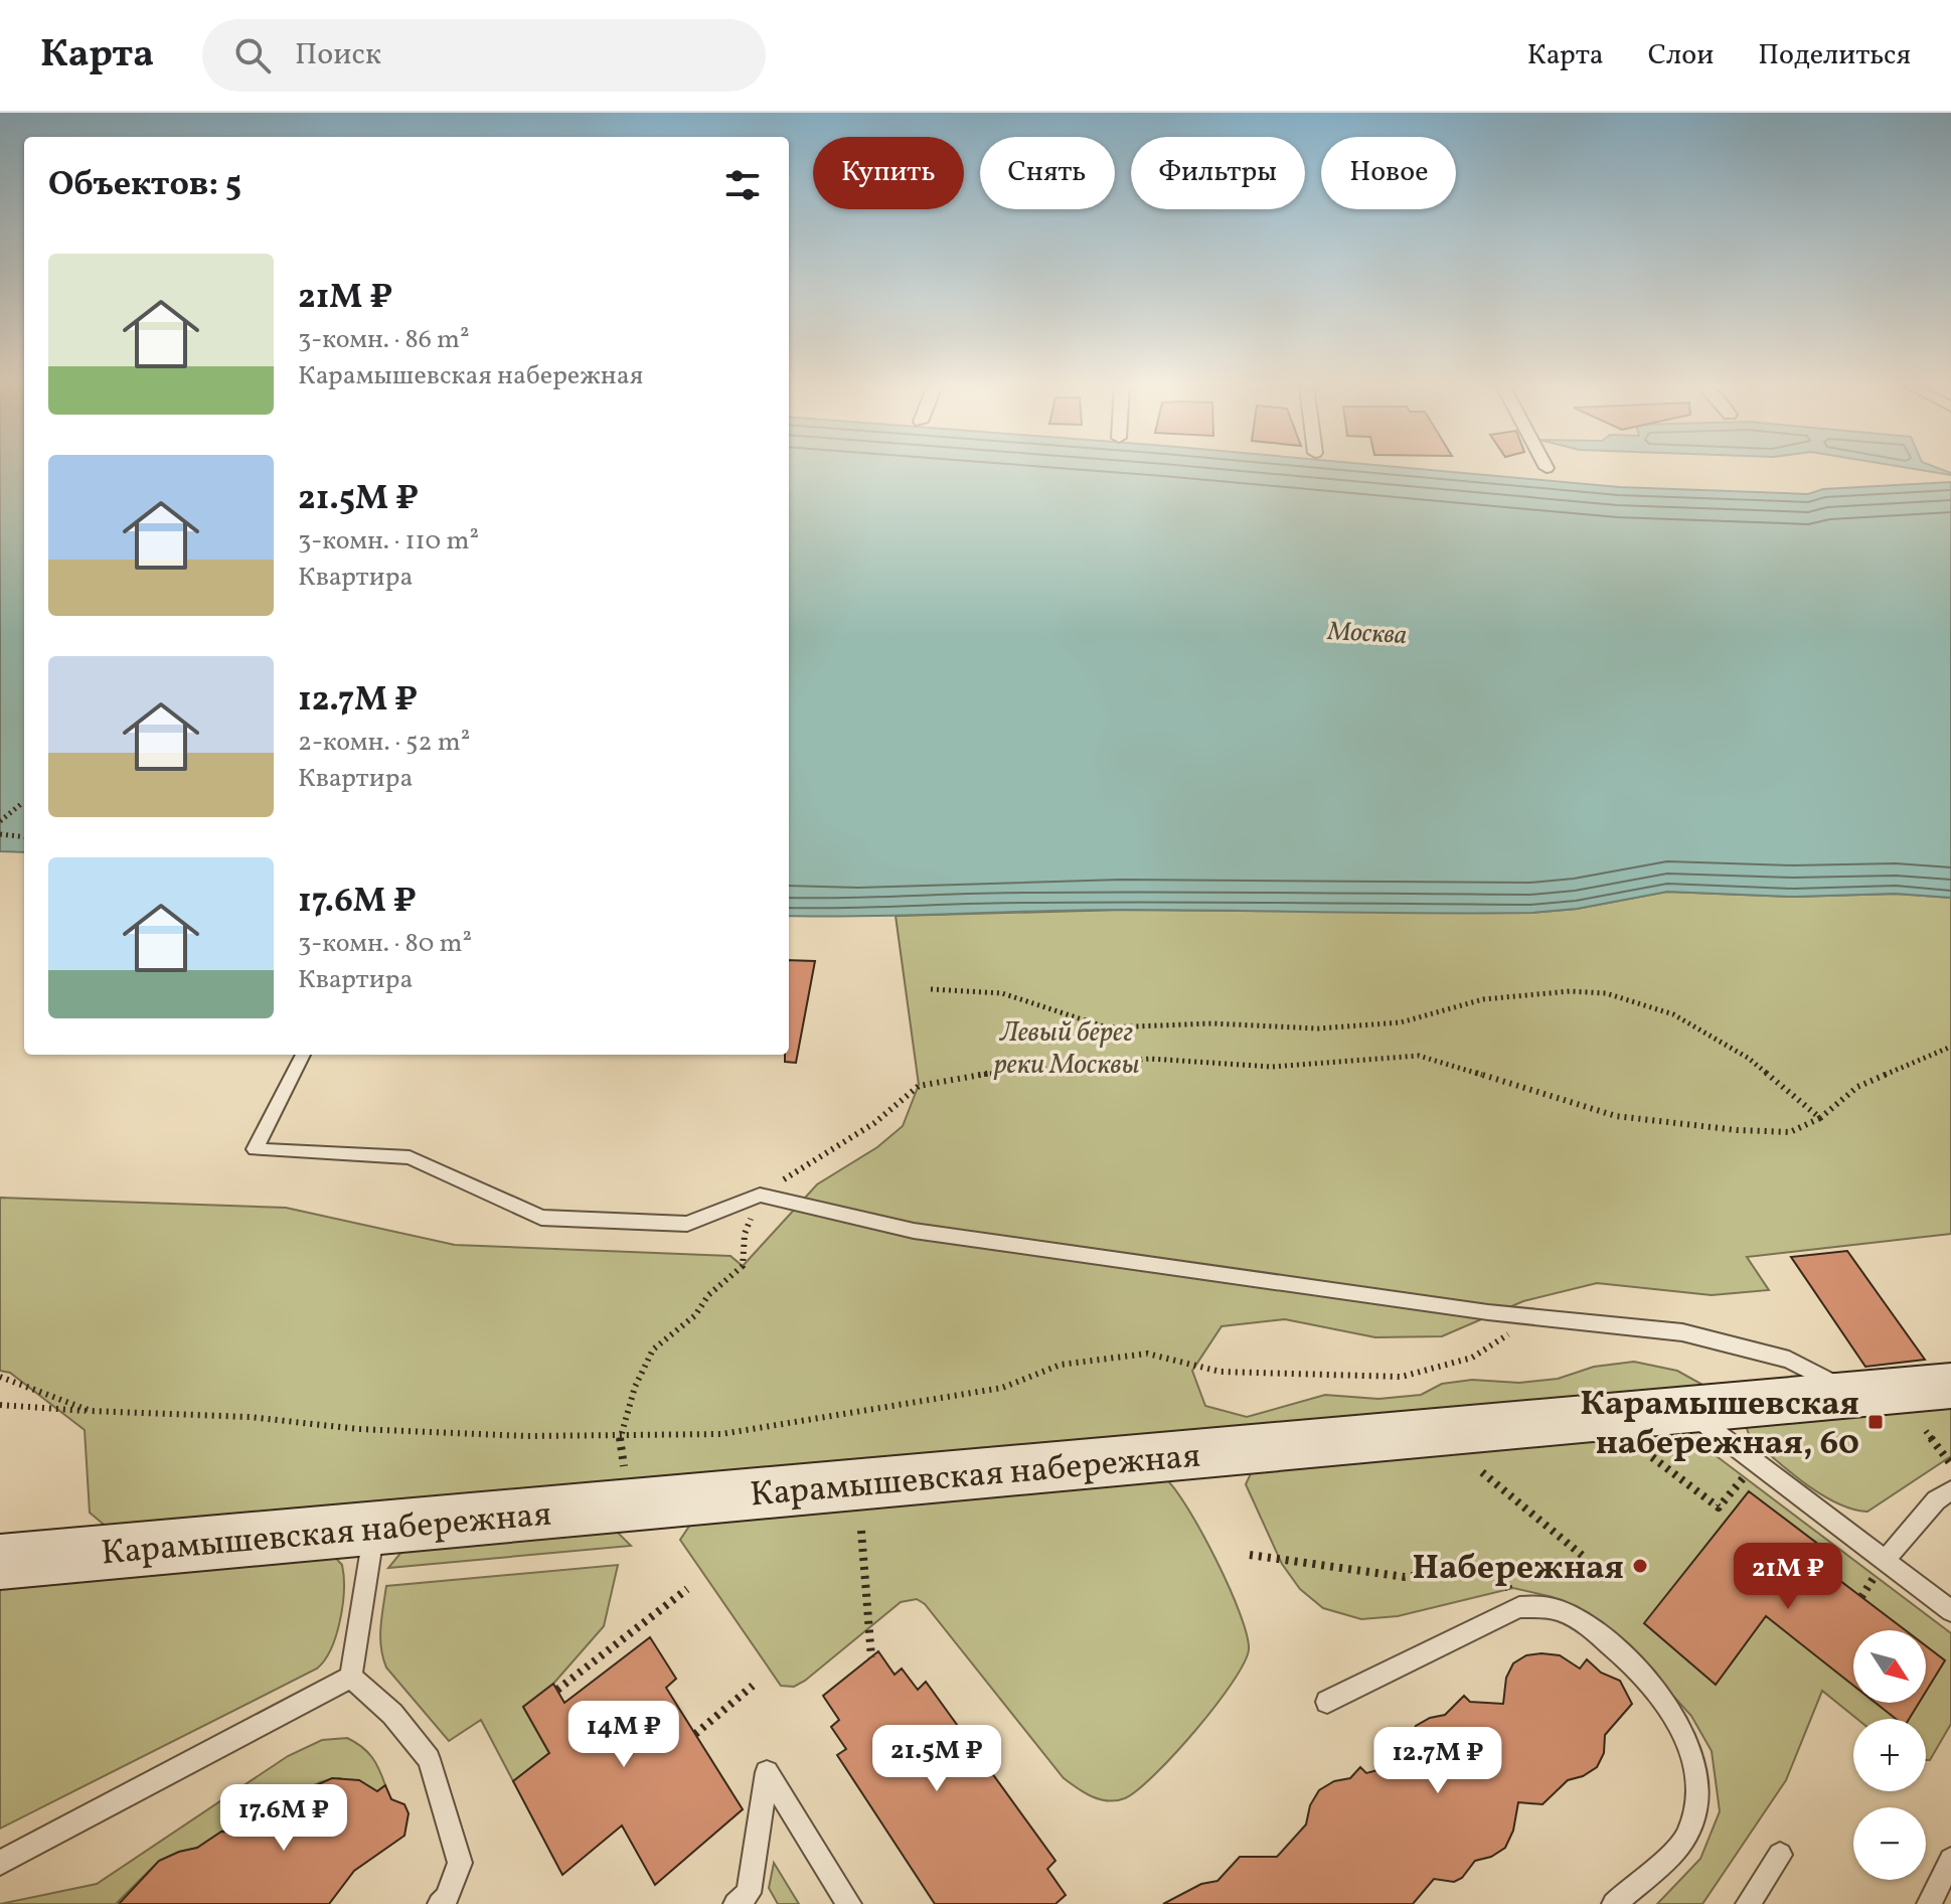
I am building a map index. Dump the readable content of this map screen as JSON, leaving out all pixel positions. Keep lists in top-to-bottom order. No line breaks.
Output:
{"streets":{"street":["Карамышевская набережная"]},"water":["Москва"],"parks":["Левый берег реки Москвы"],"places":{"transit":["Карамышевская набережная, 60"],"other":["Набережная"]},"north":"bottom right","page":{"header":"Карта","search":"Поиск","nav":["Карта","Слои","Поделиться"],"chip":["Купить","Снять","Фильтры","Новое"],"heading":"Объектов: 5","list":[{"name":"21M ₽","note":"3-комн. · 86 m² · Карамышевская набережная"},{"name":"21.5M ₽","note":"3-комн. · 110 m² · Квартира"},{"name":"12.7M ₽","note":"2-комн. · 52 m² · Квартира"},{"name":"17.6M ₽","note":"3-комн. · 80 m² · Квартира"}],"price":["21M ₽","14M ₽","21.5M ₽","12.7M ₽","17.6M ₽"],"map_buttons":["+","−"]}}
